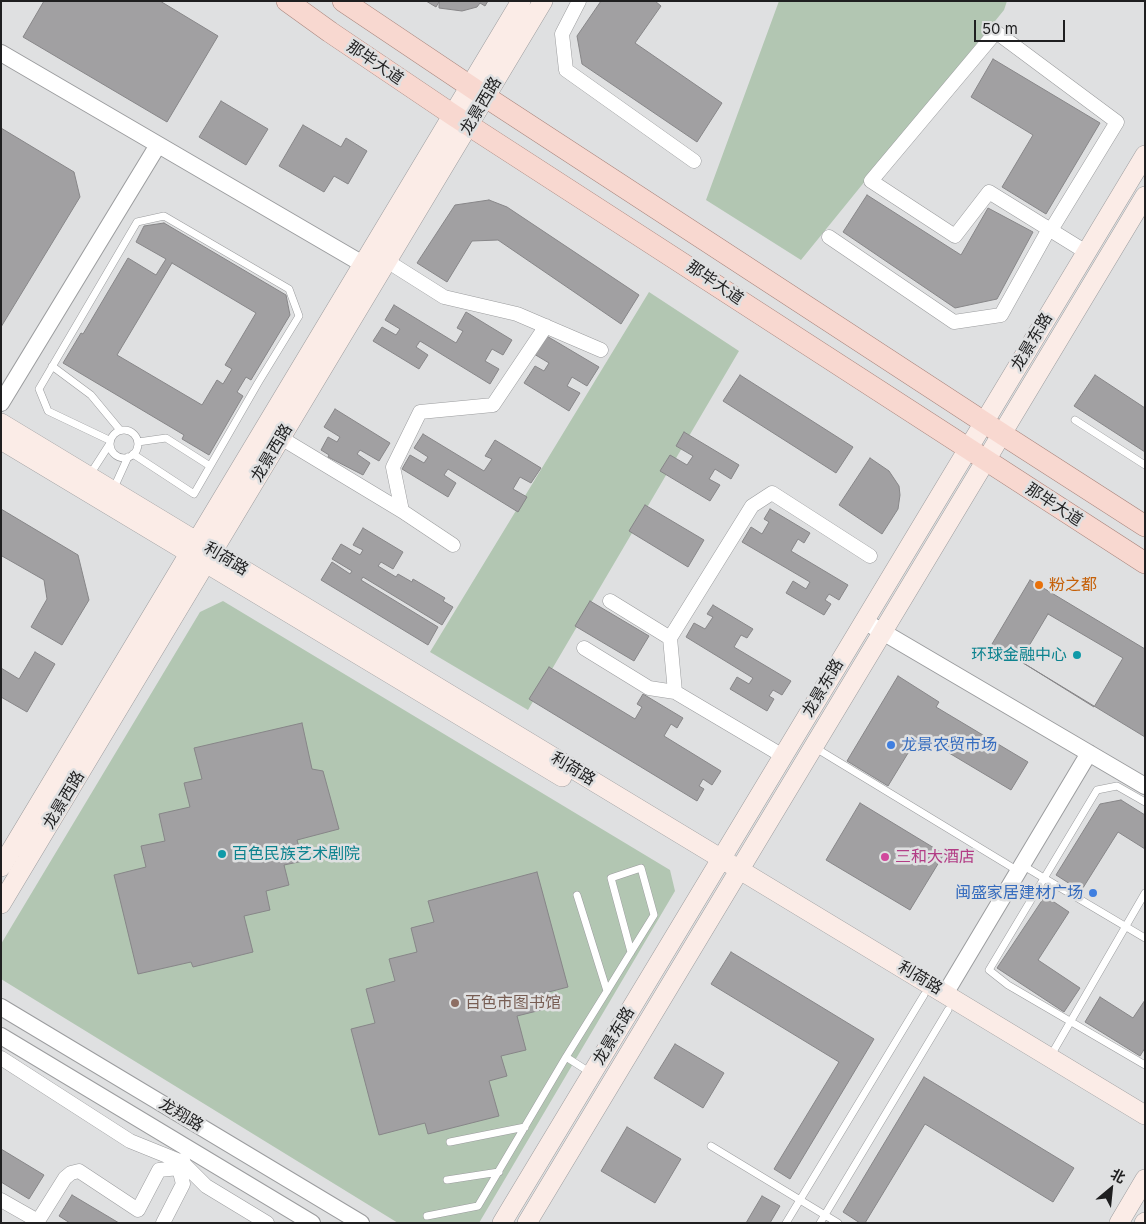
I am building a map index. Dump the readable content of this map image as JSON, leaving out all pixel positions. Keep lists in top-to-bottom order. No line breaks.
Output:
{"streets":{"main road":["那毕大道","龙景西路","龙景东路","利荷路"],"street":["龙翔路"]},"crossings":[["那毕大道","龙景西路"],["那毕大道","龙景东路"],["龙景西路","利荷路"],["龙景东路","利荷路"]],"places":["粉之都","环球金融中心","龙景农贸市场","百色民族艺术剧院","三和大酒店","闽盛家居建材广场","百色市图书馆"],"scale_bar":"50 m","north":"top right"}
